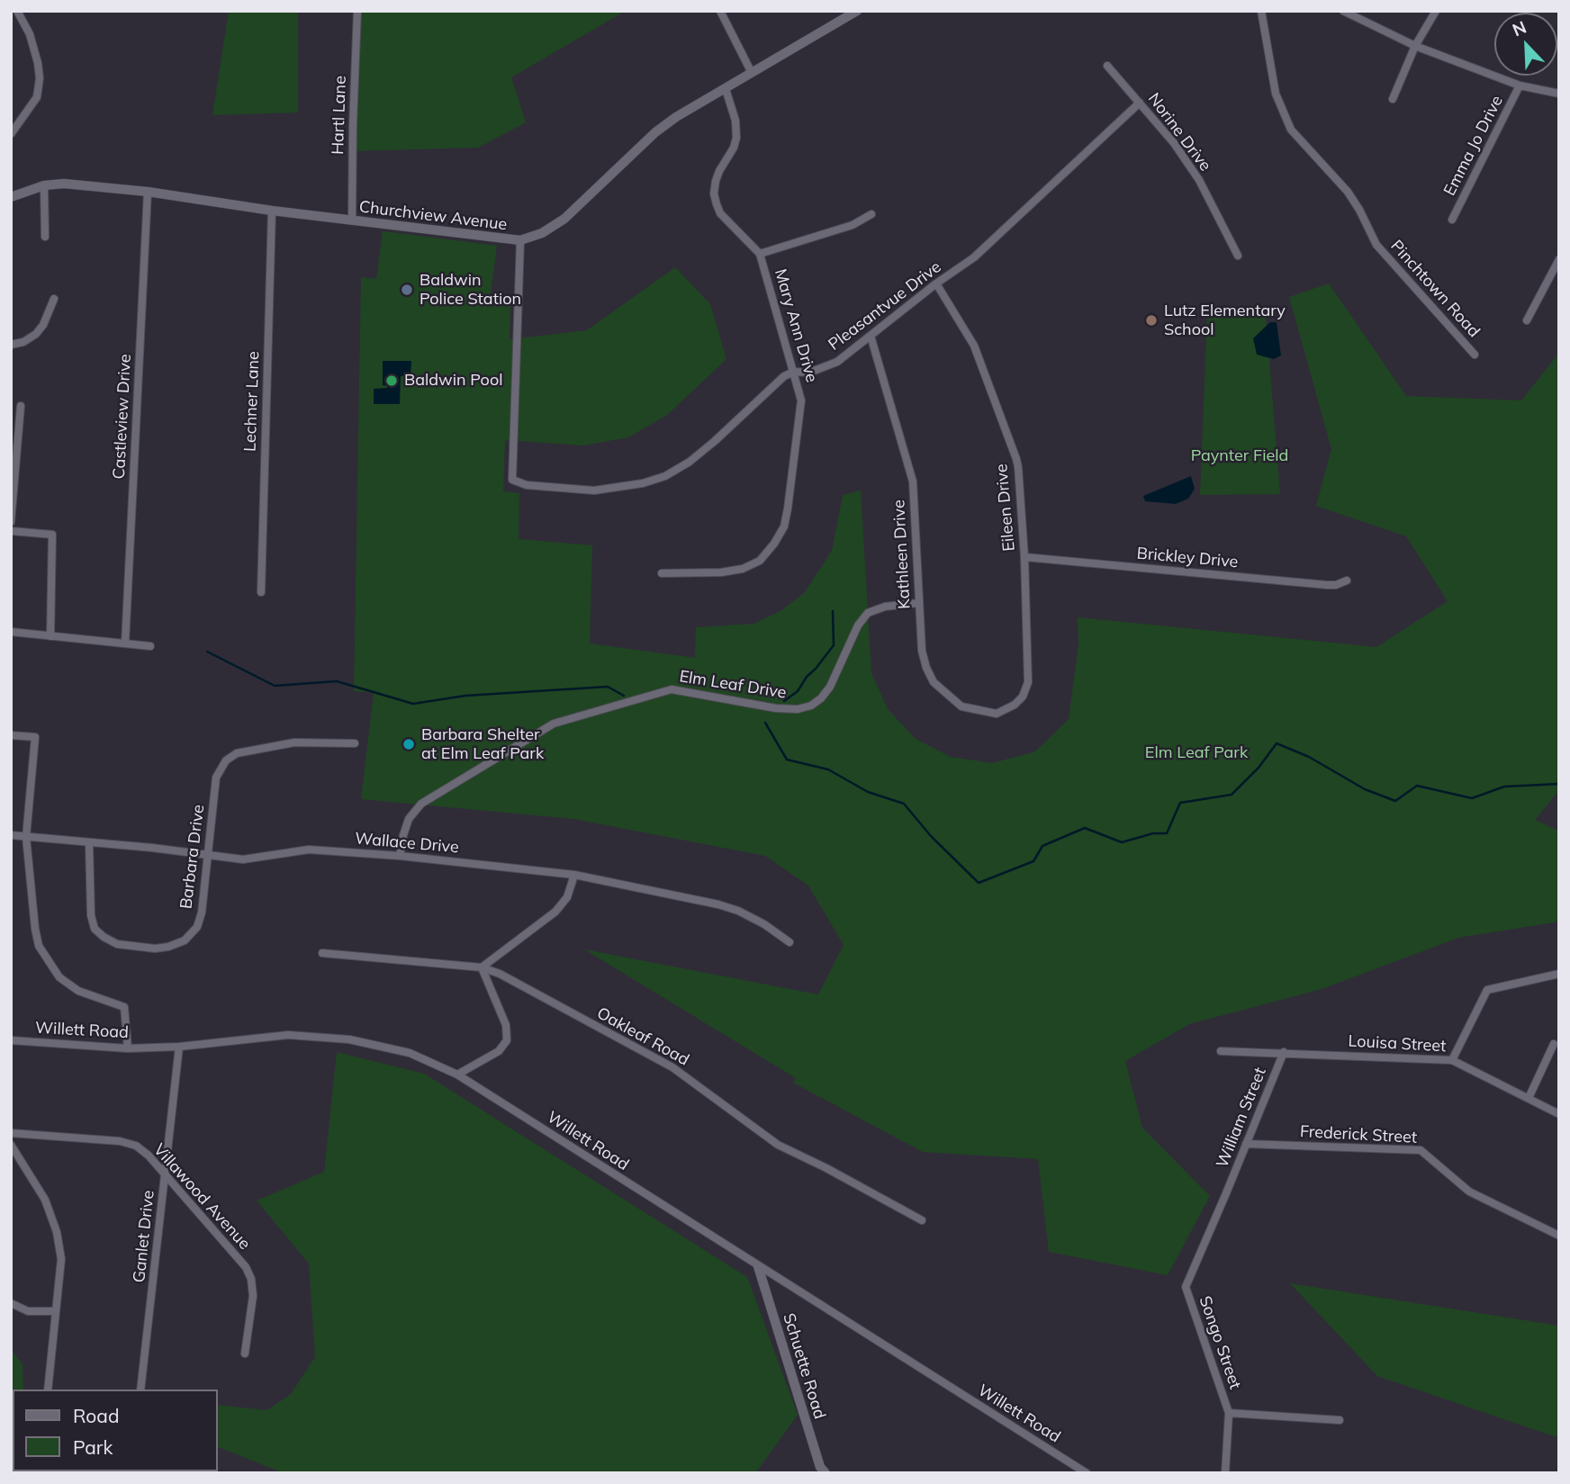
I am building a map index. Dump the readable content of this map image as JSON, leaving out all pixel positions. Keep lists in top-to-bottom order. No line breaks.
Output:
{"streets":{"street":["Hartl Lane","Norine Drive","Emma Jo Drive","Churchview Avenue","Pinchtown Road","Pleasantvue Drive","Mary Ann Drive","Lechner Lane","Castleview Drive","Eileen Drive","Kathleen Drive","Brickley Drive","Elm Leaf Drive","Wallace Drive","Barbara Drive","Willett Road","Oakleaf Road","Louisa Street","William Street","Frederick Street","Villawood Avenue","Ganlet Drive","Songo Street","Schuette Road"]},"crossings":[["Hartl Lane","Churchview Avenue"],["Norine Drive","Pleasantvue Drive"],["Churchview Avenue","Pleasantvue Drive"],["Churchview Avenue","Mary Ann Drive"],["Churchview Avenue","Lechner Lane"],["Churchview Avenue","Castleview Drive"],["Pleasantvue Drive","Mary Ann Drive"],["Pleasantvue Drive","Eileen Drive"],["Pleasantvue Drive","Kathleen Drive"],["Eileen Drive","Kathleen Drive"],["Eileen Drive","Brickley Drive"],["Kathleen Drive","Elm Leaf Drive"],["Elm Leaf Drive","Wallace Drive"],["Wallace Drive","Barbara Drive"],["Willett Road","Ganlet Drive"],["Willett Road","Schuette Road"],["Louisa Street","William Street"],["William Street","Frederick Street"],["William Street","Songo Street"],["Villawood Avenue","Ganlet Drive"]],"parks":["Paynter Field","Elm Leaf Park"],"places":["Baldwin Police Station","Lutz Elementary School","Baldwin Pool","Barbara Shelter at Elm Leaf Park"],"legend":["Road","Park"],"north":"top left"}
